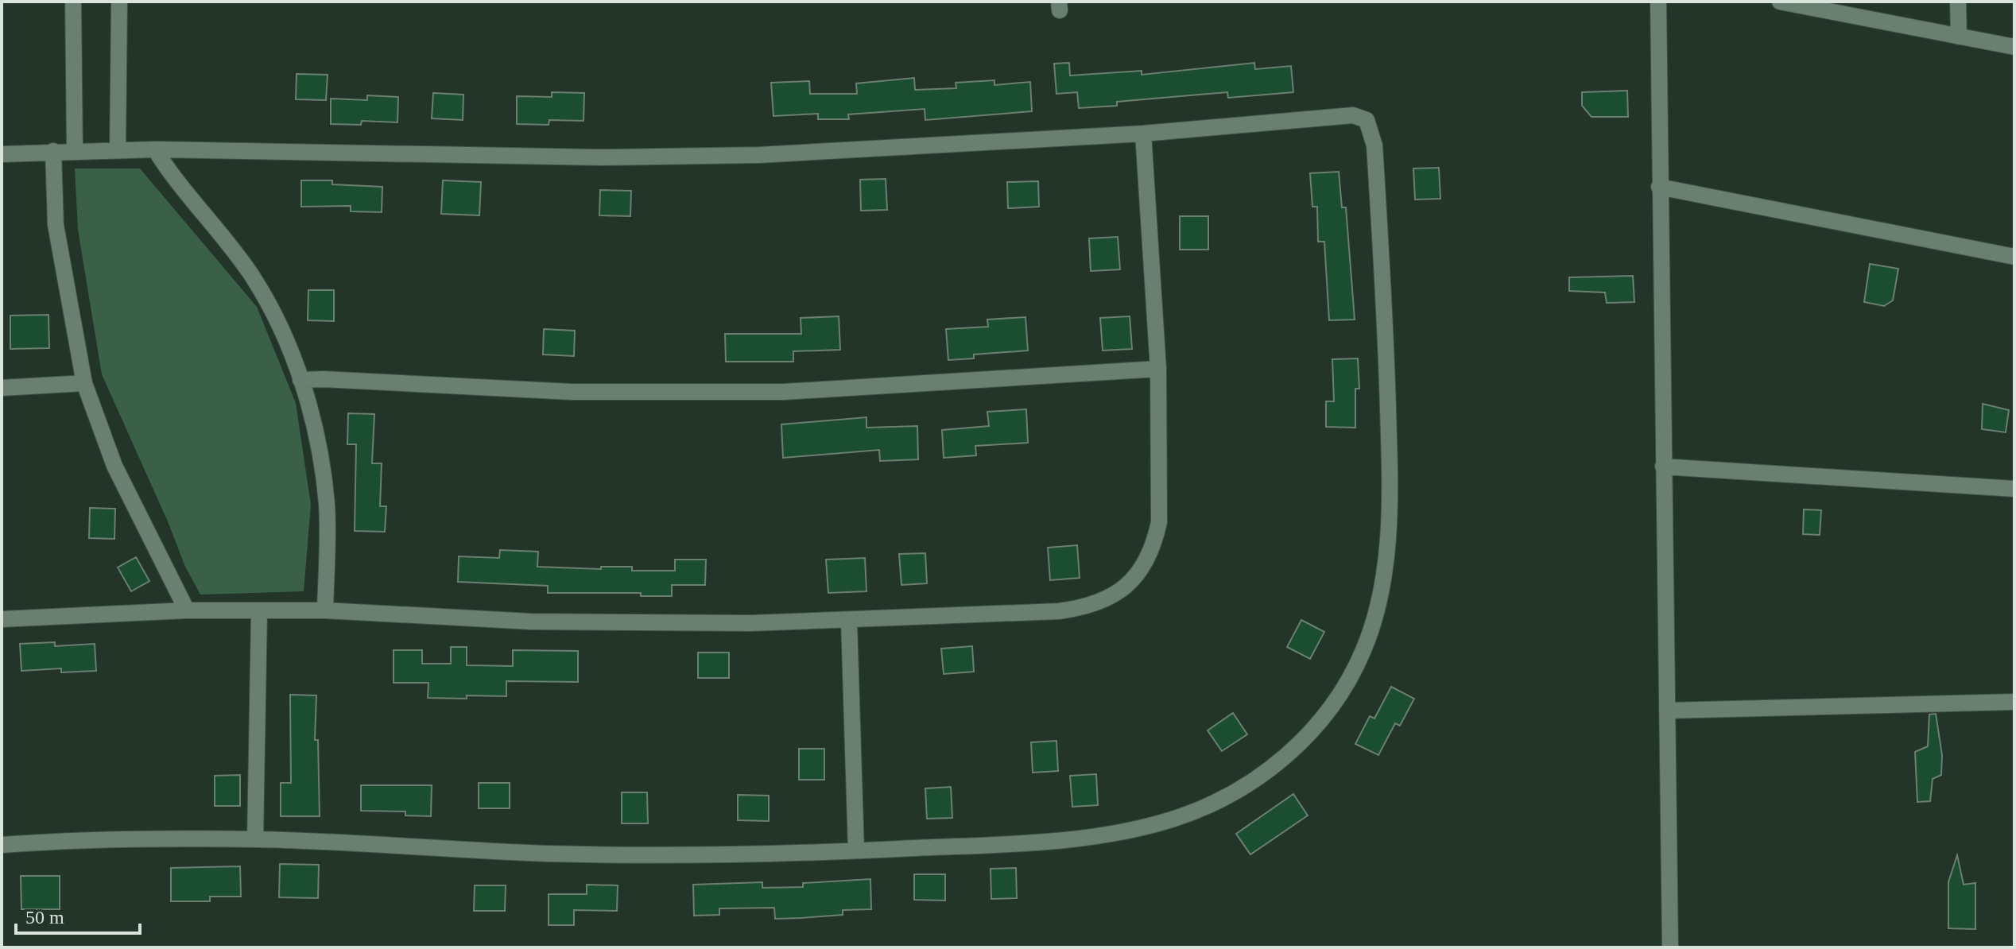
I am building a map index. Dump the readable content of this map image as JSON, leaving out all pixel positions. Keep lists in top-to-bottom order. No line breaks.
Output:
{"scale_bar":"50 m"}
